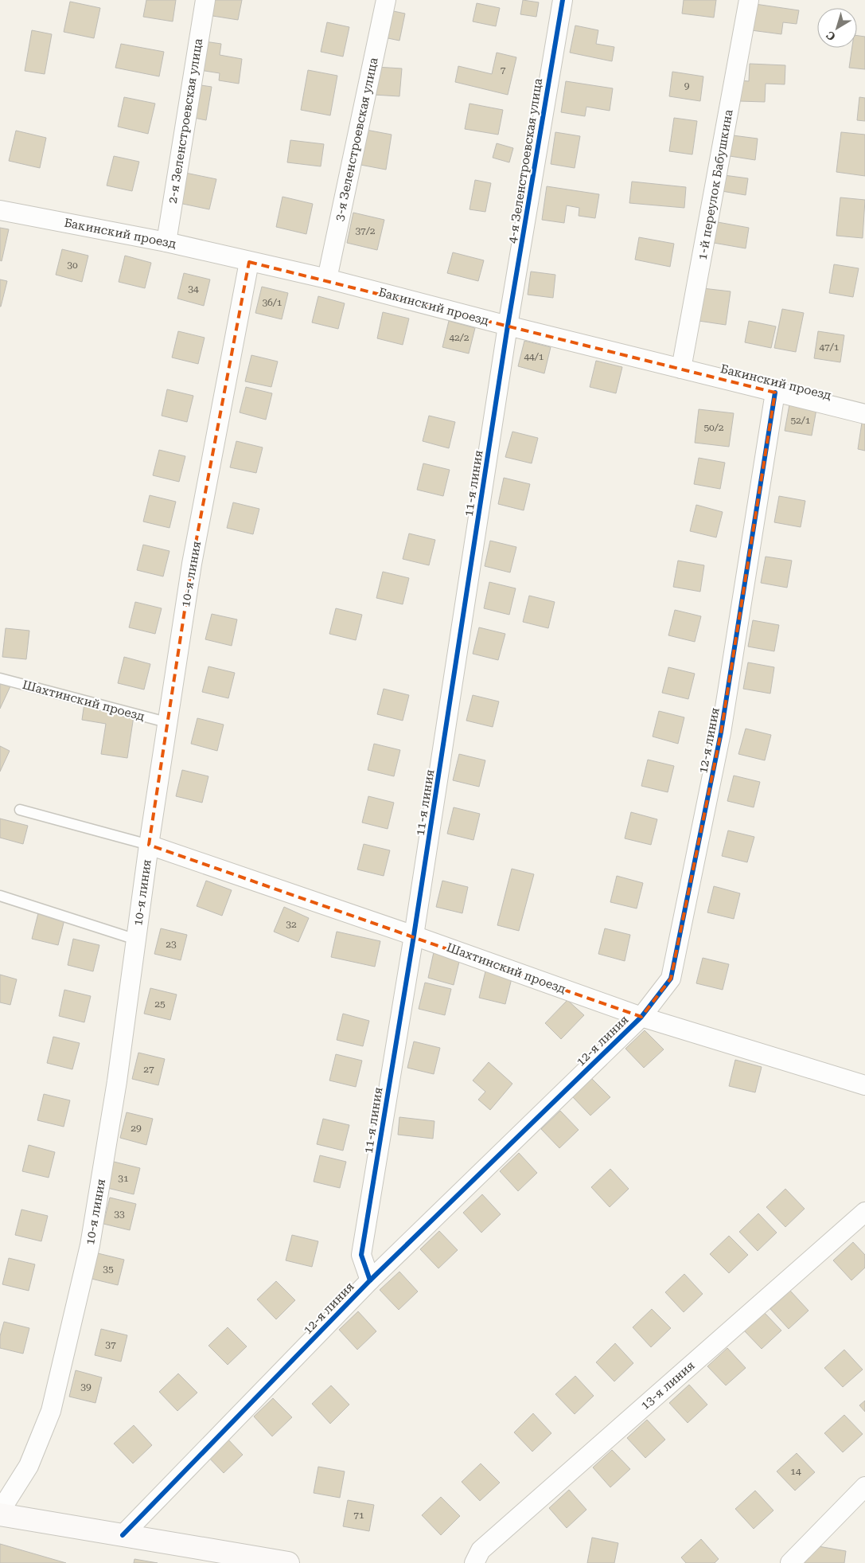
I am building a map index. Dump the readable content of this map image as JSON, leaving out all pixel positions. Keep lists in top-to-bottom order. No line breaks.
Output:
{"streets":{"street":["2-я Зеленстроевская улица","3-я Зеленстроевская улица","4-я Зеленстроевская улица","1-й переулок Бабушкина","Бакинский проезд","11-я линия","10-я линия","Шахтинский проезд","12-я линия","13-я линия"]},"crossings":[["2-я Зеленстроевская улица","Бакинский проезд"],["3-я Зеленстроевская улица","Бакинский проезд"],["4-я Зеленстроевская улица","Бакинский проезд"],["4-я Зеленстроевская улица","11-я линия"],["1-й переулок Бабушкина","Бакинский проезд"],["Бакинский проезд","11-я линия"],["Бакинский проезд","10-я линия"],["Бакинский проезд","12-я линия"],["11-я линия","Шахтинский проезд"],["11-я линия","12-я линия"],["10-я линия","Шахтинский проезд"],["Шахтинский проезд","12-я линия"]],"house_numbers":["7","9","37/2","30","34","36/1","42/2","47/1","44/1","52/1","50/2","32","23","25","27","29","31","33","35","37","39","14","71"],"north":"bottom left"}
